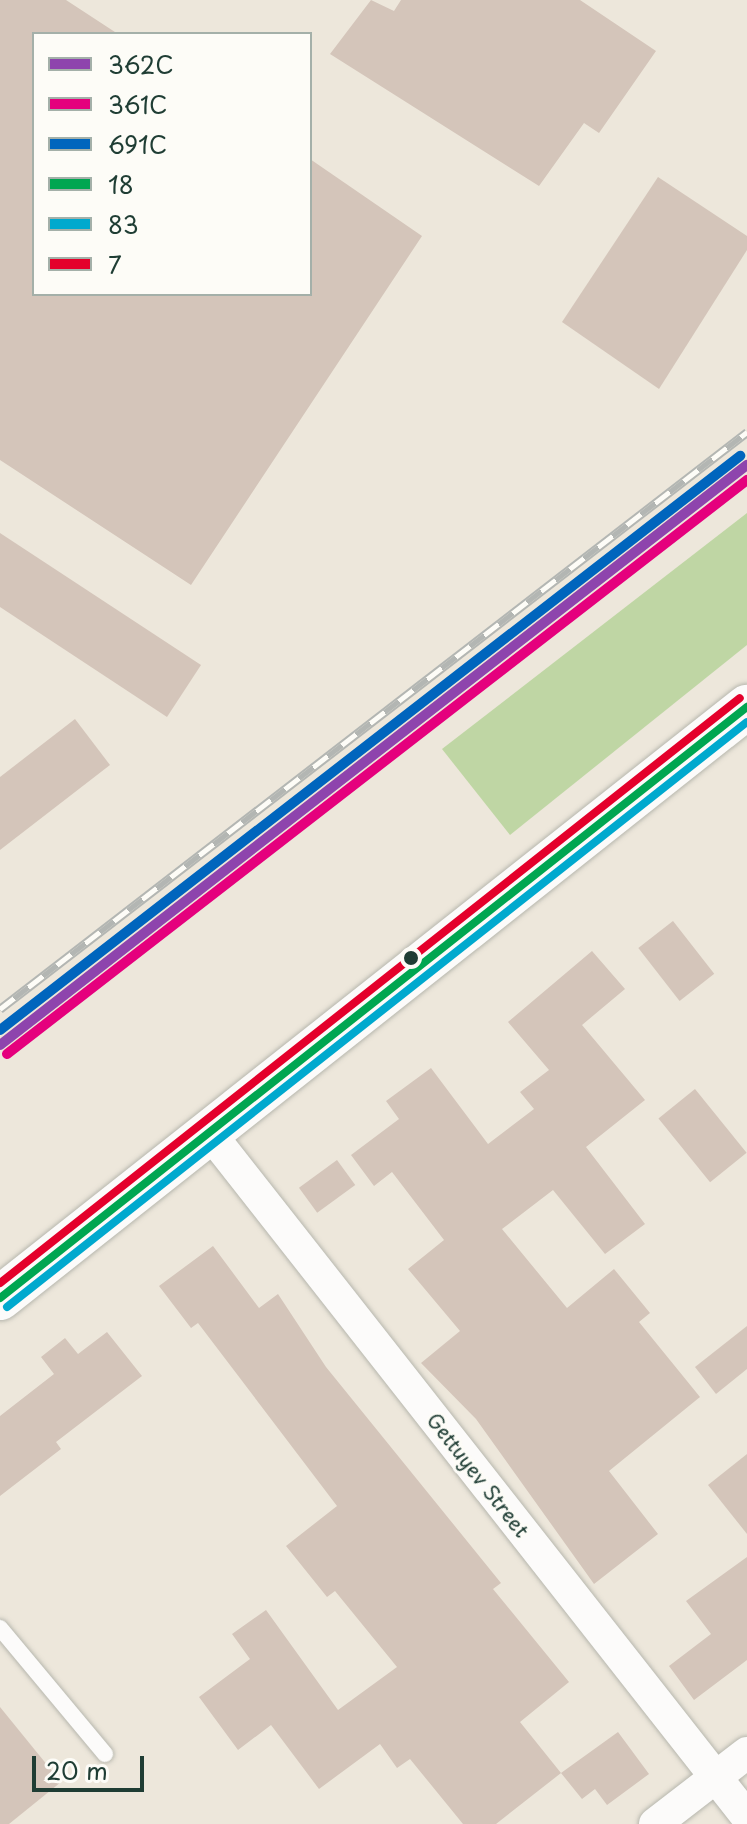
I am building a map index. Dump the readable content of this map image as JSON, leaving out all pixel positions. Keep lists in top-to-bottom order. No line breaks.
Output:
{"streets":{"street":["Gettuyev Street"]},"lines":["transit line 691С","transit line 362С","transit line 361С","transit line 7","transit line 18","transit line 83"],"legend":["362С","361С","691С","18","83","7"],"scale_bar":"20 m"}
